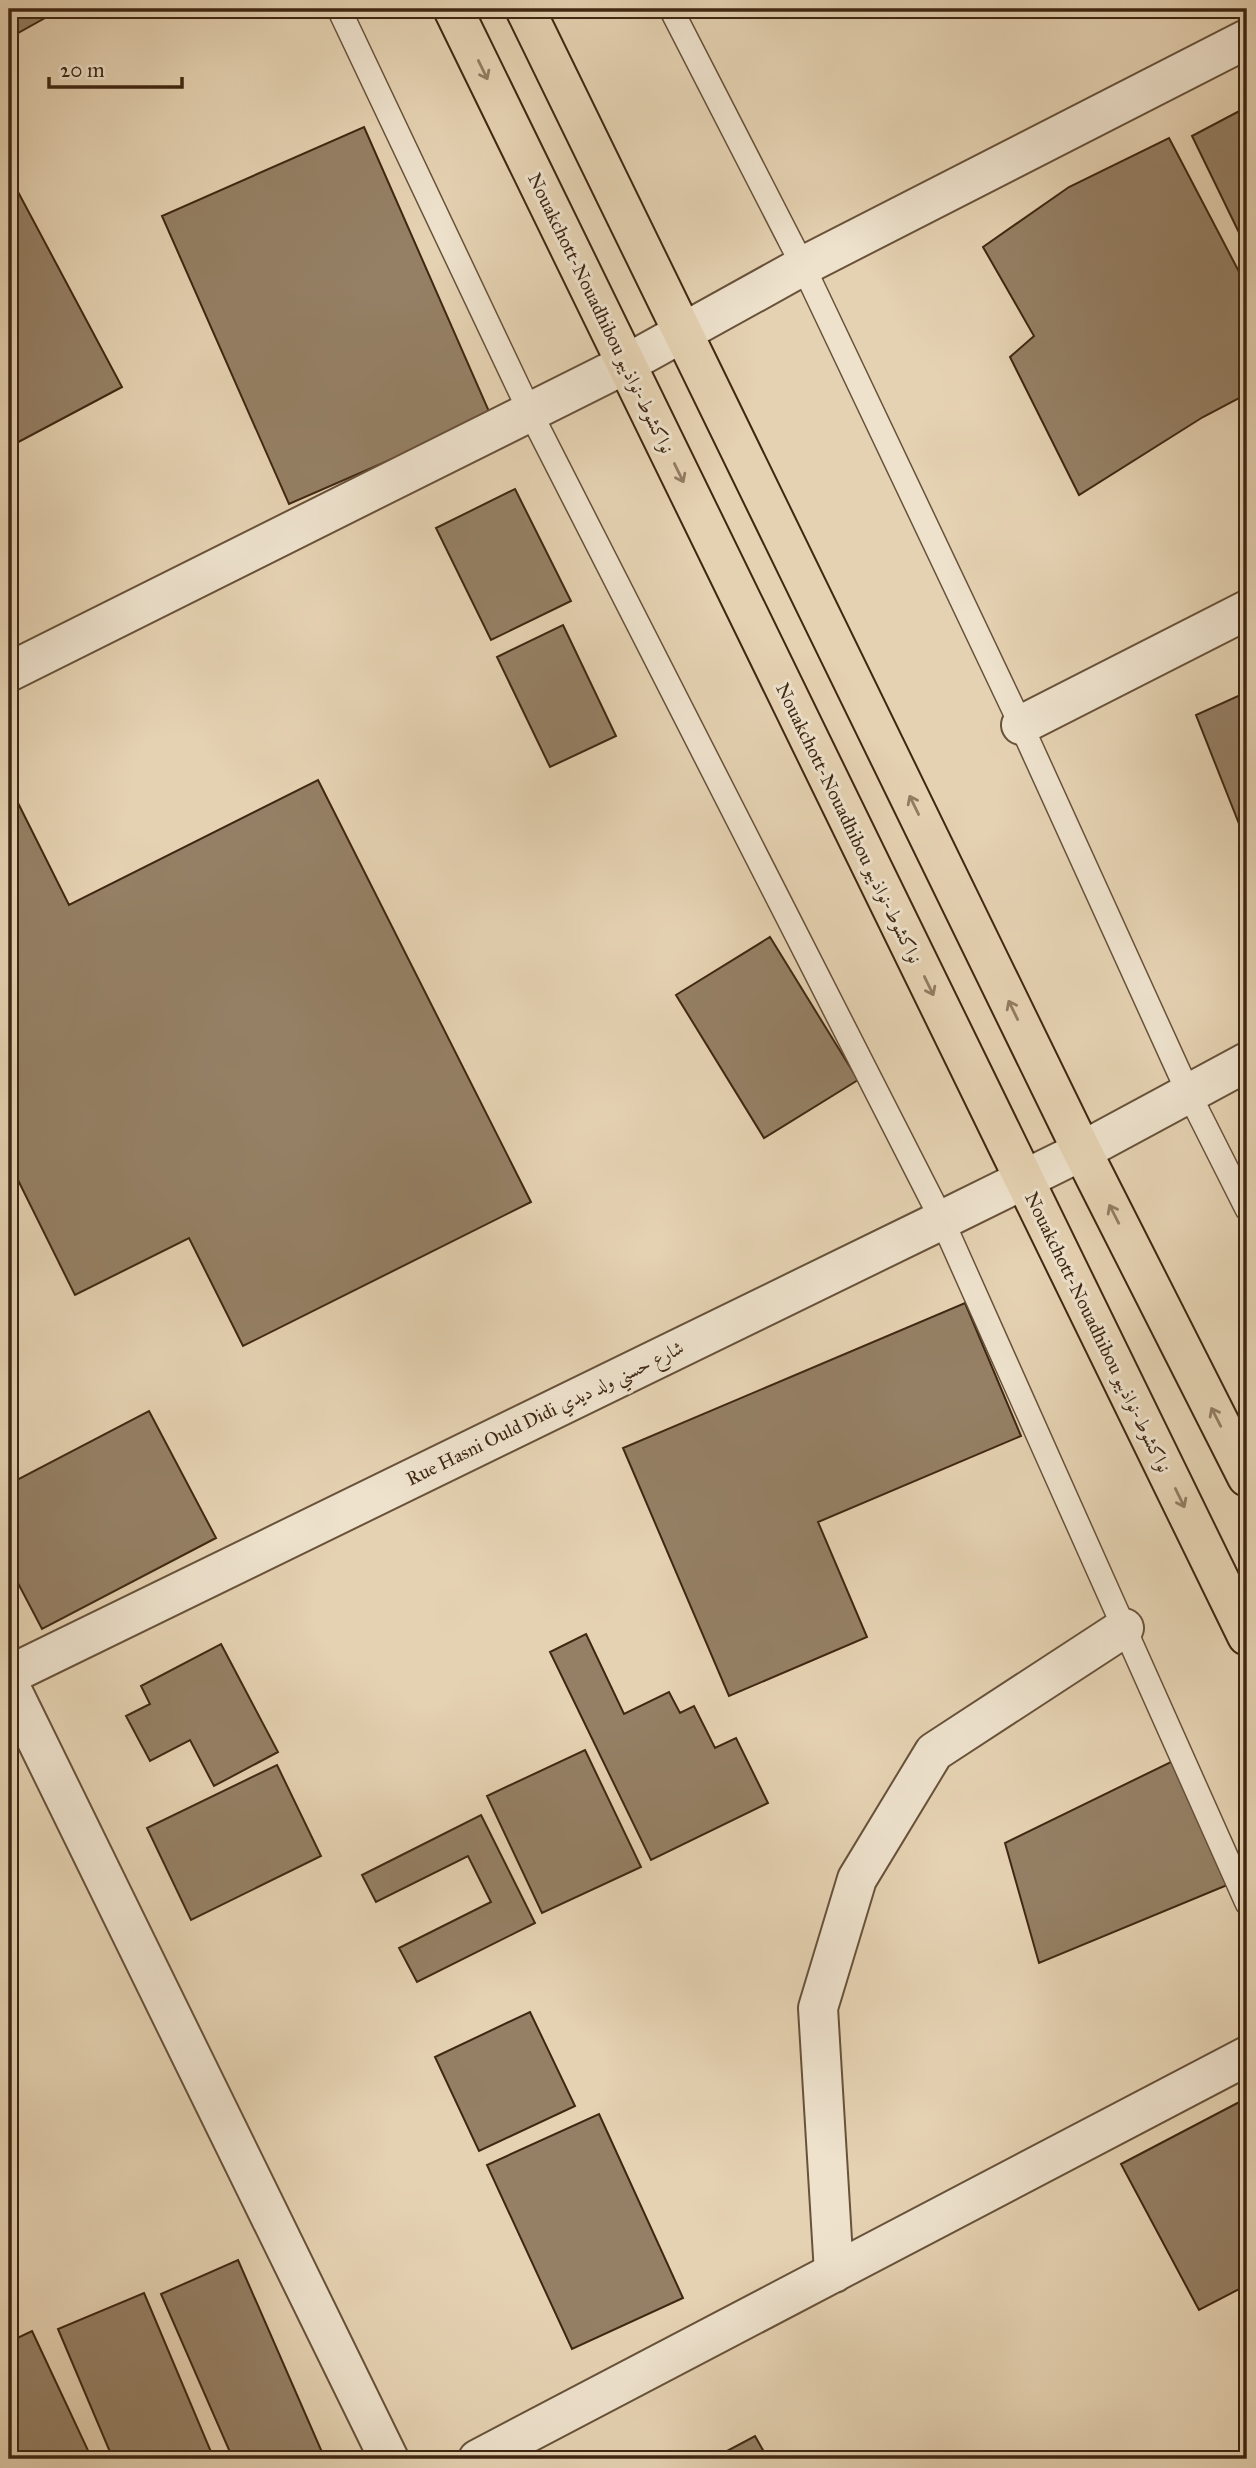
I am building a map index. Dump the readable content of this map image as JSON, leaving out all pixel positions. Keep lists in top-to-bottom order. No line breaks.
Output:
{"streets":{"highway":["Nouakchott-Nouadhibou نواكشوط-نواذيبو"],"street":["Rue Hasni Ould Didi شارع حسني ولد ديدي"]},"crossings":[["Nouakchott-Nouadhibou نواكشوط-نواذيبو","Rue Hasni Ould Didi شارع حسني ولد ديدي"]],"scale_bar":"20 m"}
